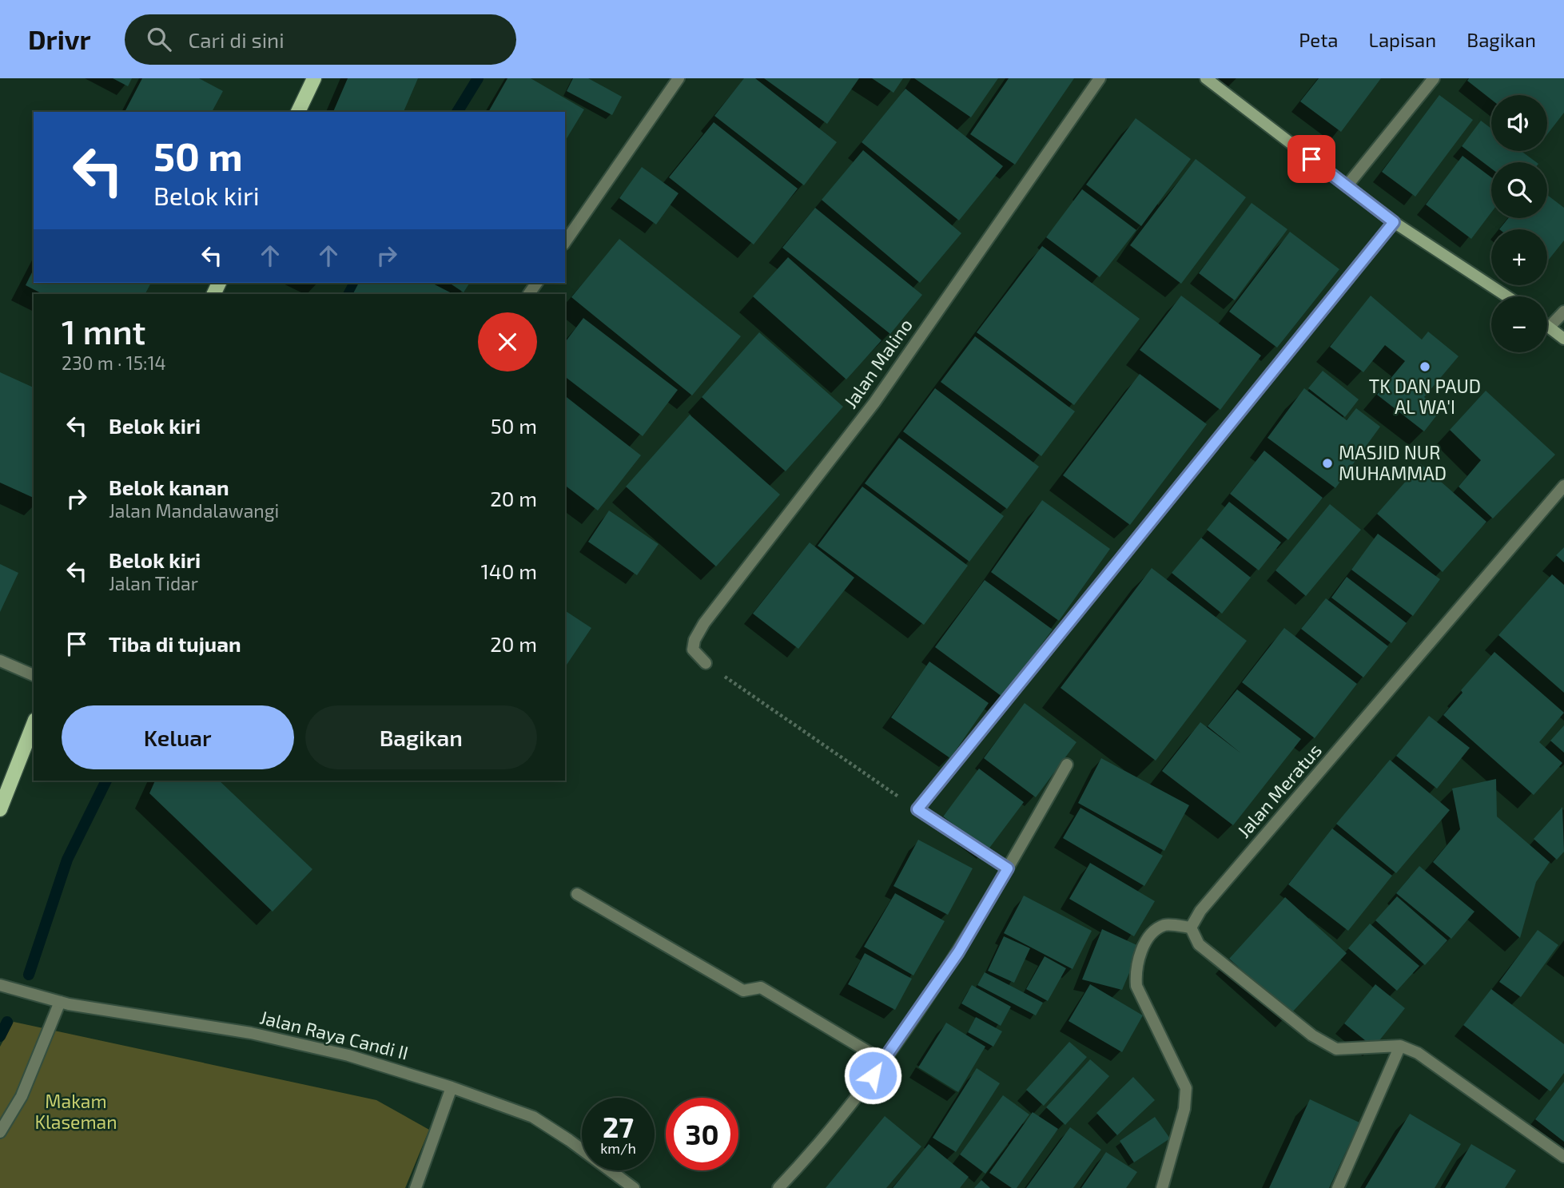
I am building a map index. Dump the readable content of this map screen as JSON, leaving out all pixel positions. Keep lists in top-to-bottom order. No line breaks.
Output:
{"streets":{"street":["Jalan Malino","Jalan Meratus","Jalan Raya Candi II"]},"parks":["Makam Klaseman"],"places":["TK DAN PAUD AL WA'I","MASJID NUR MUHAMMAD"],"page":{"header":"Drivr","search":"Cari di sini","nav":["Peta","Lapisan","Bagikan"],"map_buttons":["+","−"],"turn":["50 m","Belok kiri"],"heading":["1 mnt","230 m · 15:14"],"list":[{"name":"Belok kiri","value":"50 m"},{"name":"Belok kanan","note":"Jalan Mandalawangi","value":"20 m"},{"name":"Belok kiri","note":"Jalan Tidar","value":"140 m"},{"name":"Tiba di tujuan","value":"20 m"}],"buttons":["Keluar","Bagikan"],"speed":"27 km/h","limit":"30"}}
